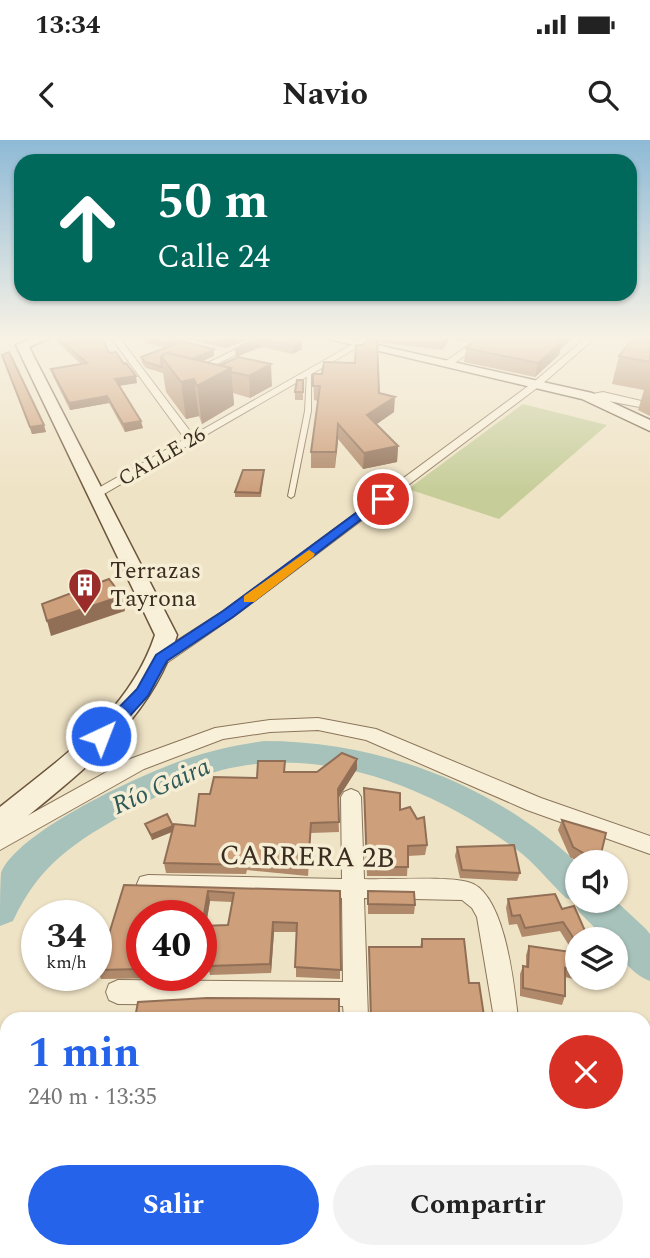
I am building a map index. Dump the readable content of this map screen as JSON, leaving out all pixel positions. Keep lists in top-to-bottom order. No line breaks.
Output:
{"streets":{"street":["CALLE 26","CARRERA 2B"]},"water":["Río Gaira"],"places":{"building":["Terrazas Tayrona"]},"page":{"status":"13:34","header":"Navio","turn":["50 m","Calle 24"],"speed":"34 km/h","limit":"40","heading":["1 min","240 m · 13:35"],"buttons":["Salir","Compartir"]}}
